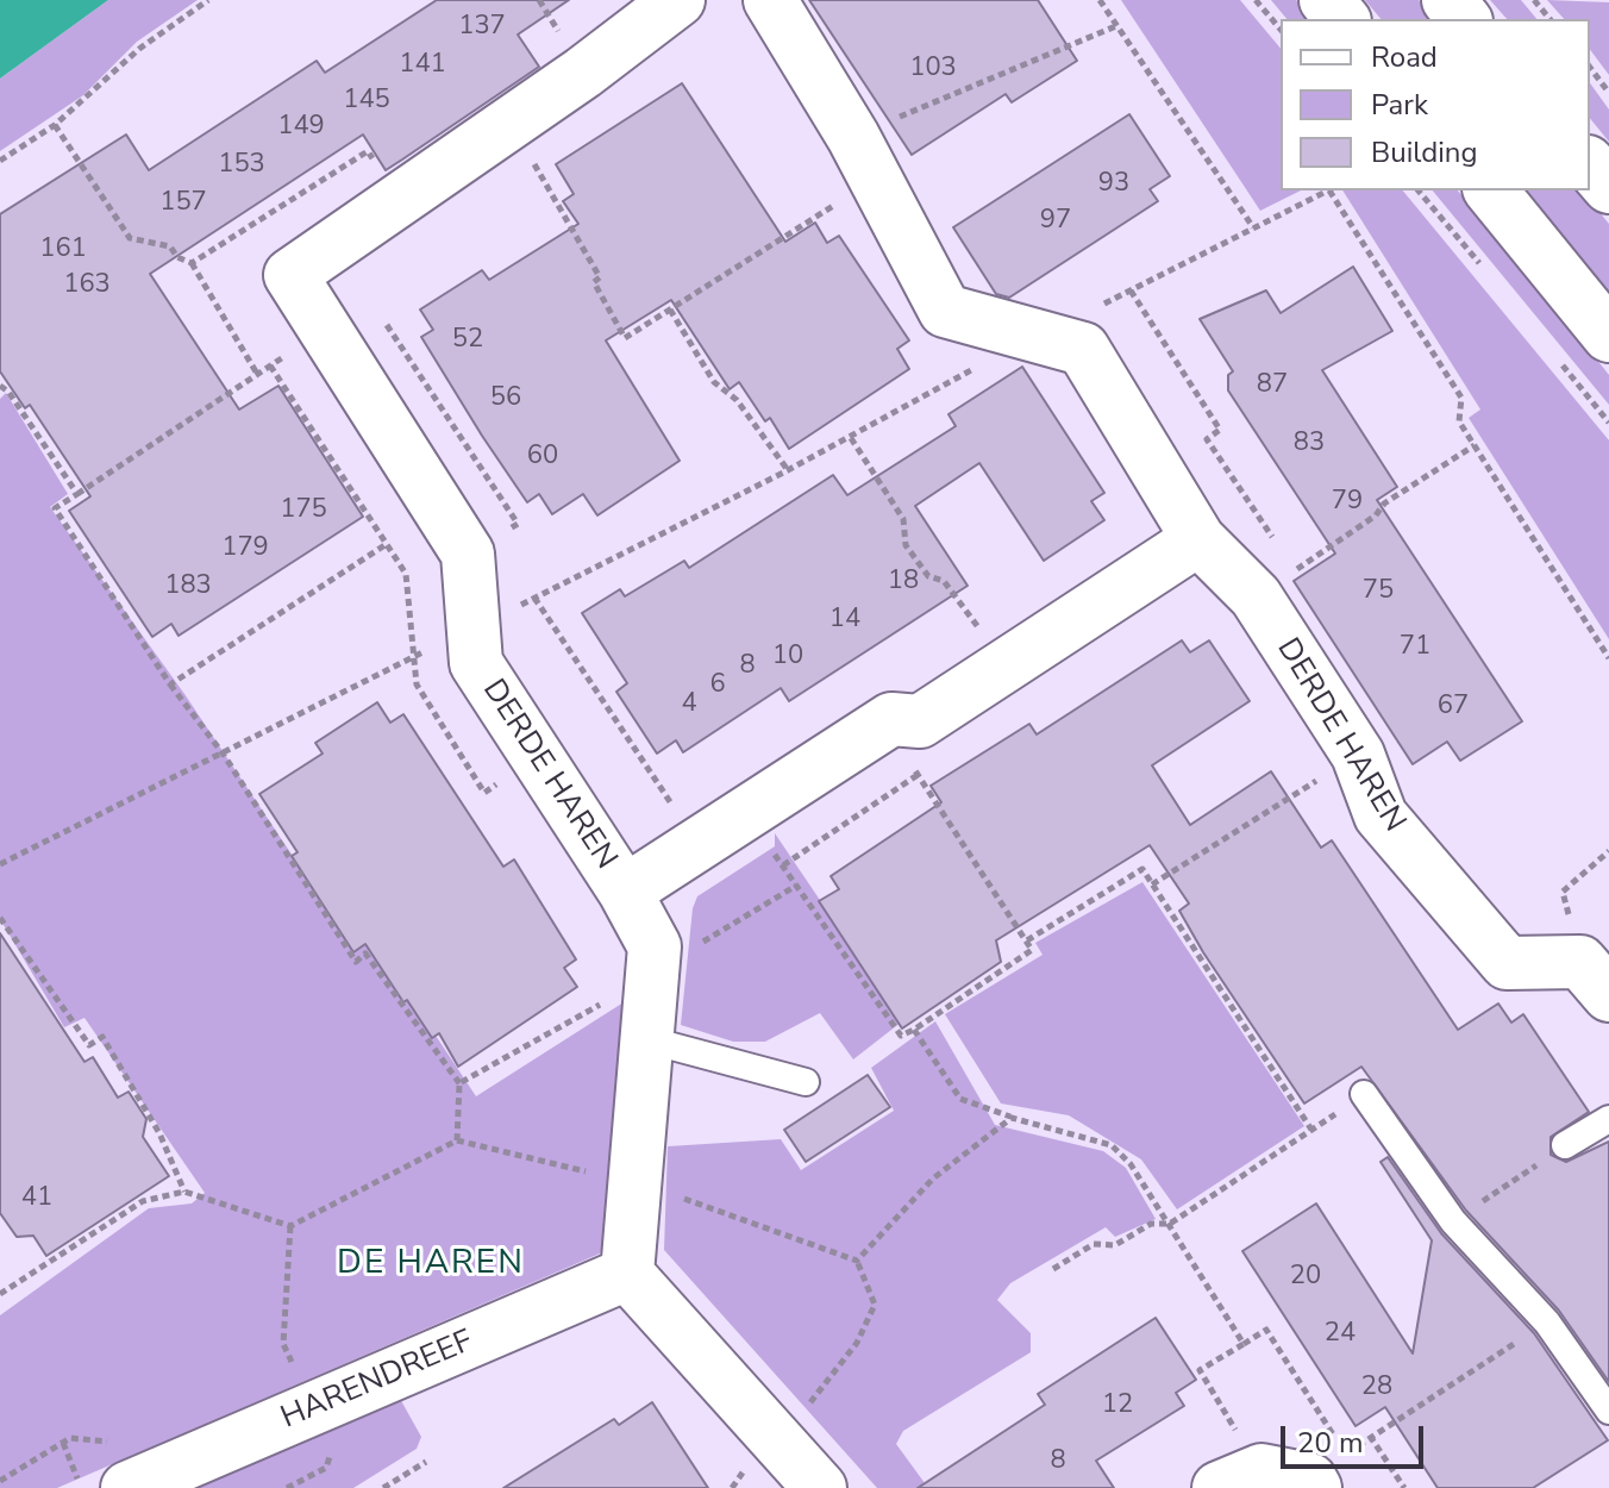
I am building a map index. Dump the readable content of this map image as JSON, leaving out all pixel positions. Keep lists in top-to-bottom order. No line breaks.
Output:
{"streets":{"street":["DERDE HAREN","HARENDREEF"]},"districts":["DE HAREN"],"house_numbers":["137","141","103","145","149","153","93","157","97","161","163","52","87","56","83","60","79","175","179","18","183","75","14","71","10","8","6","4","67","41","20","24","28","12","8"],"legend":["Road","Park","Building"],"scale_bar":"20 m"}
